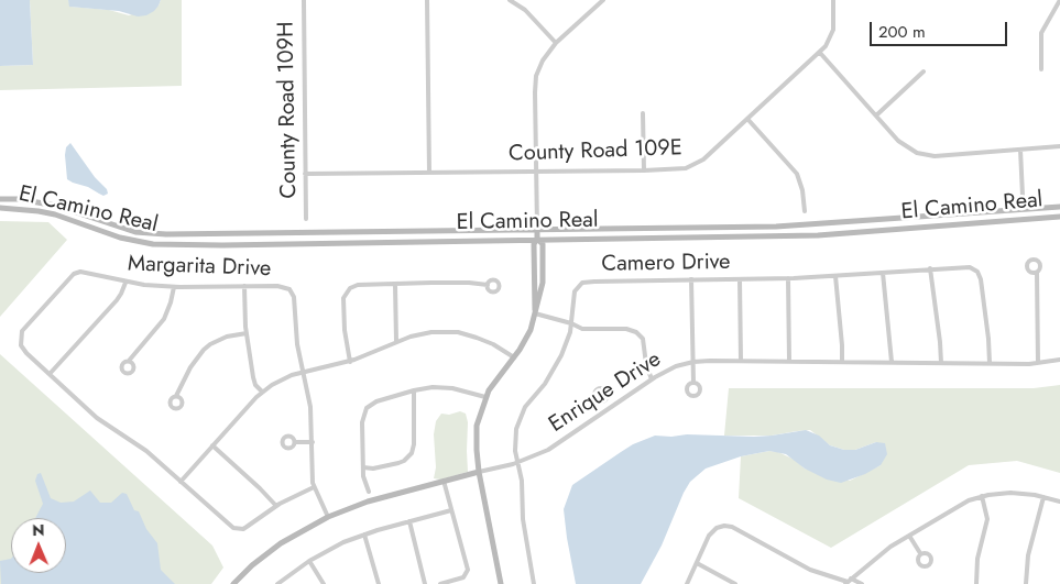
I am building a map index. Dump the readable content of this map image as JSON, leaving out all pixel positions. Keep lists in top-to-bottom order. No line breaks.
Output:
{"streets":{"main road":["El Camino Real","Enrique Drive"],"street":["County Road 109H","County Road 109E","Camero Drive","Margarita Drive"]},"crossings":[["County Road 109H","County Road 109E"],["Camero Drive","Enrique Drive"],["Margarita Drive","Enrique Drive"]],"scale_bar":"200 m","north":"top"}
